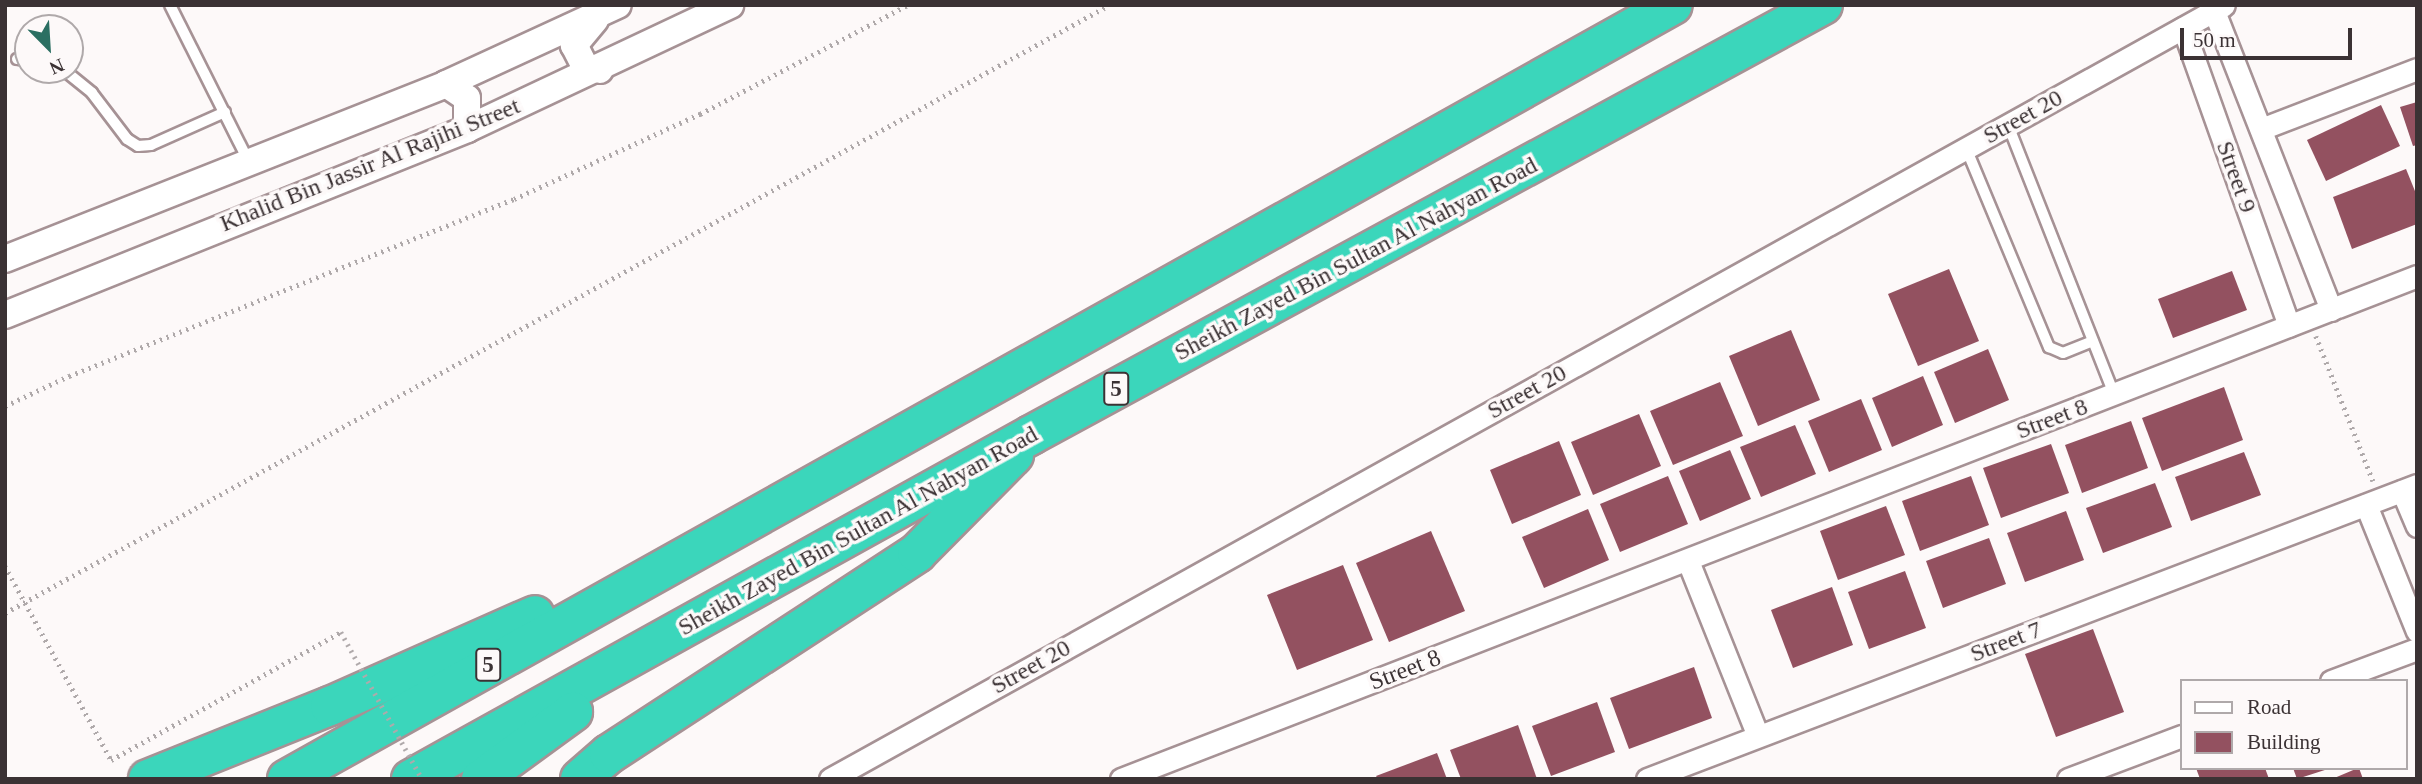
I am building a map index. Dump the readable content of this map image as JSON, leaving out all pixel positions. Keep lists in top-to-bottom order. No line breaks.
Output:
{"streets":{"highway":["Sheikh Zayed Bin Sultan Al Nahyan Road","5"],"street":["Street 20","Khalid Bin Jassir Al Rajihi Street","Street 9","Street 8","Street 7"]},"crossings":[["Street 20","Street 9"],["Street 9","Street 8"]],"legend":["Road","Building"],"scale_bar":"50 m","north":"bottom right"}
